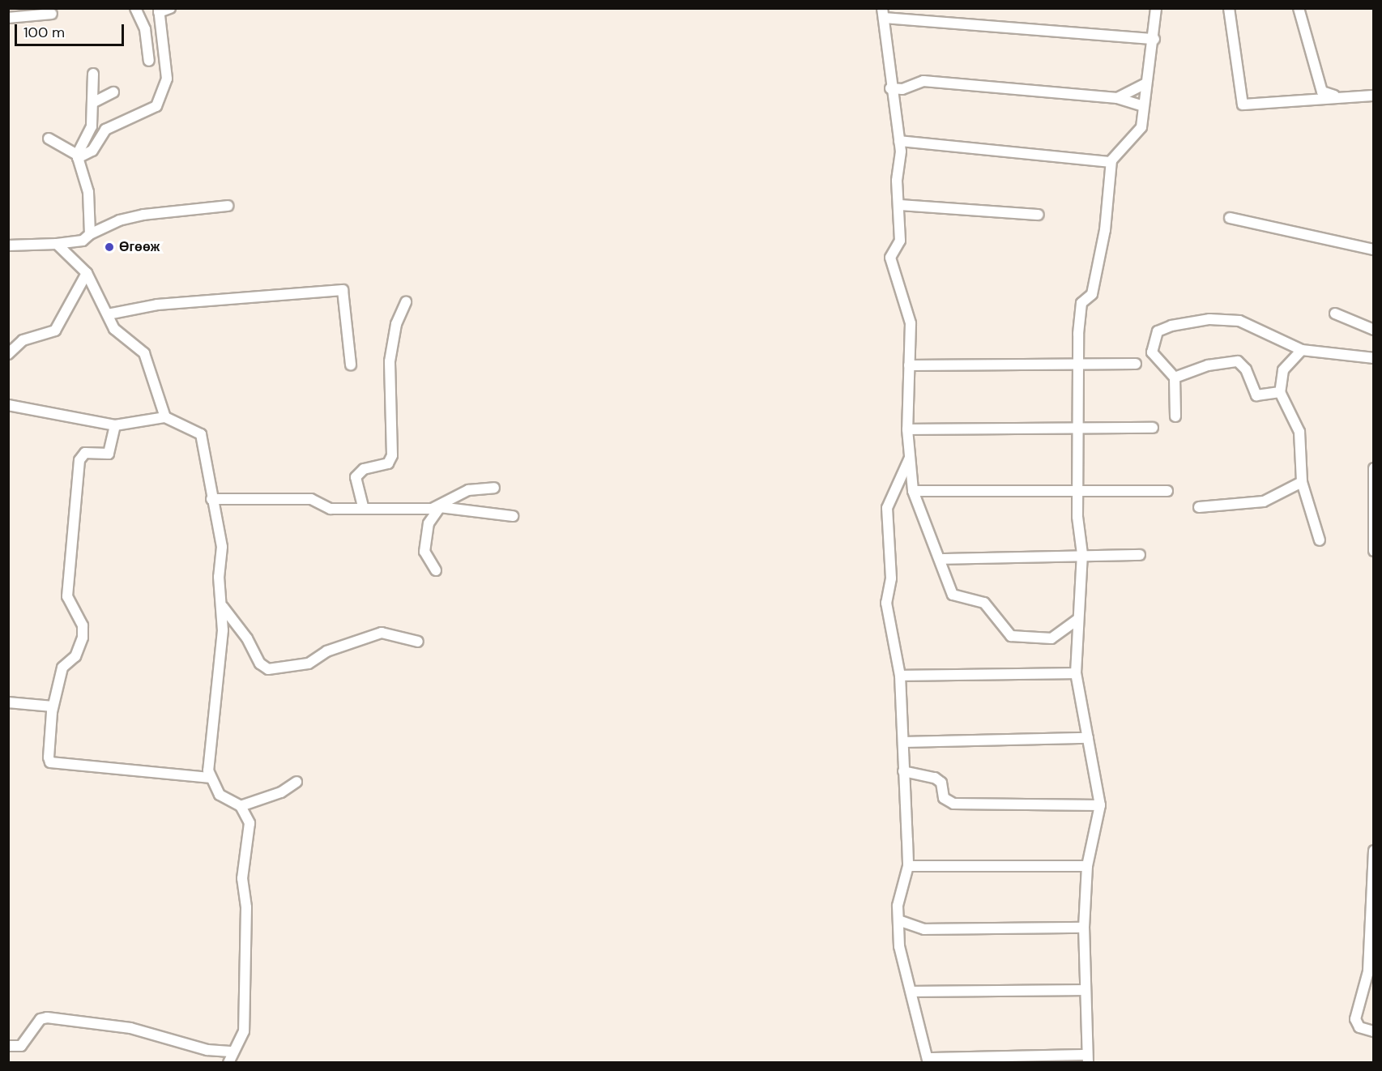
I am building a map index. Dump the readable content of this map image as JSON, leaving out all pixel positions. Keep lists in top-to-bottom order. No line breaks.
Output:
{"places":["Өгөөж"],"scale_bar":"100 m"}
